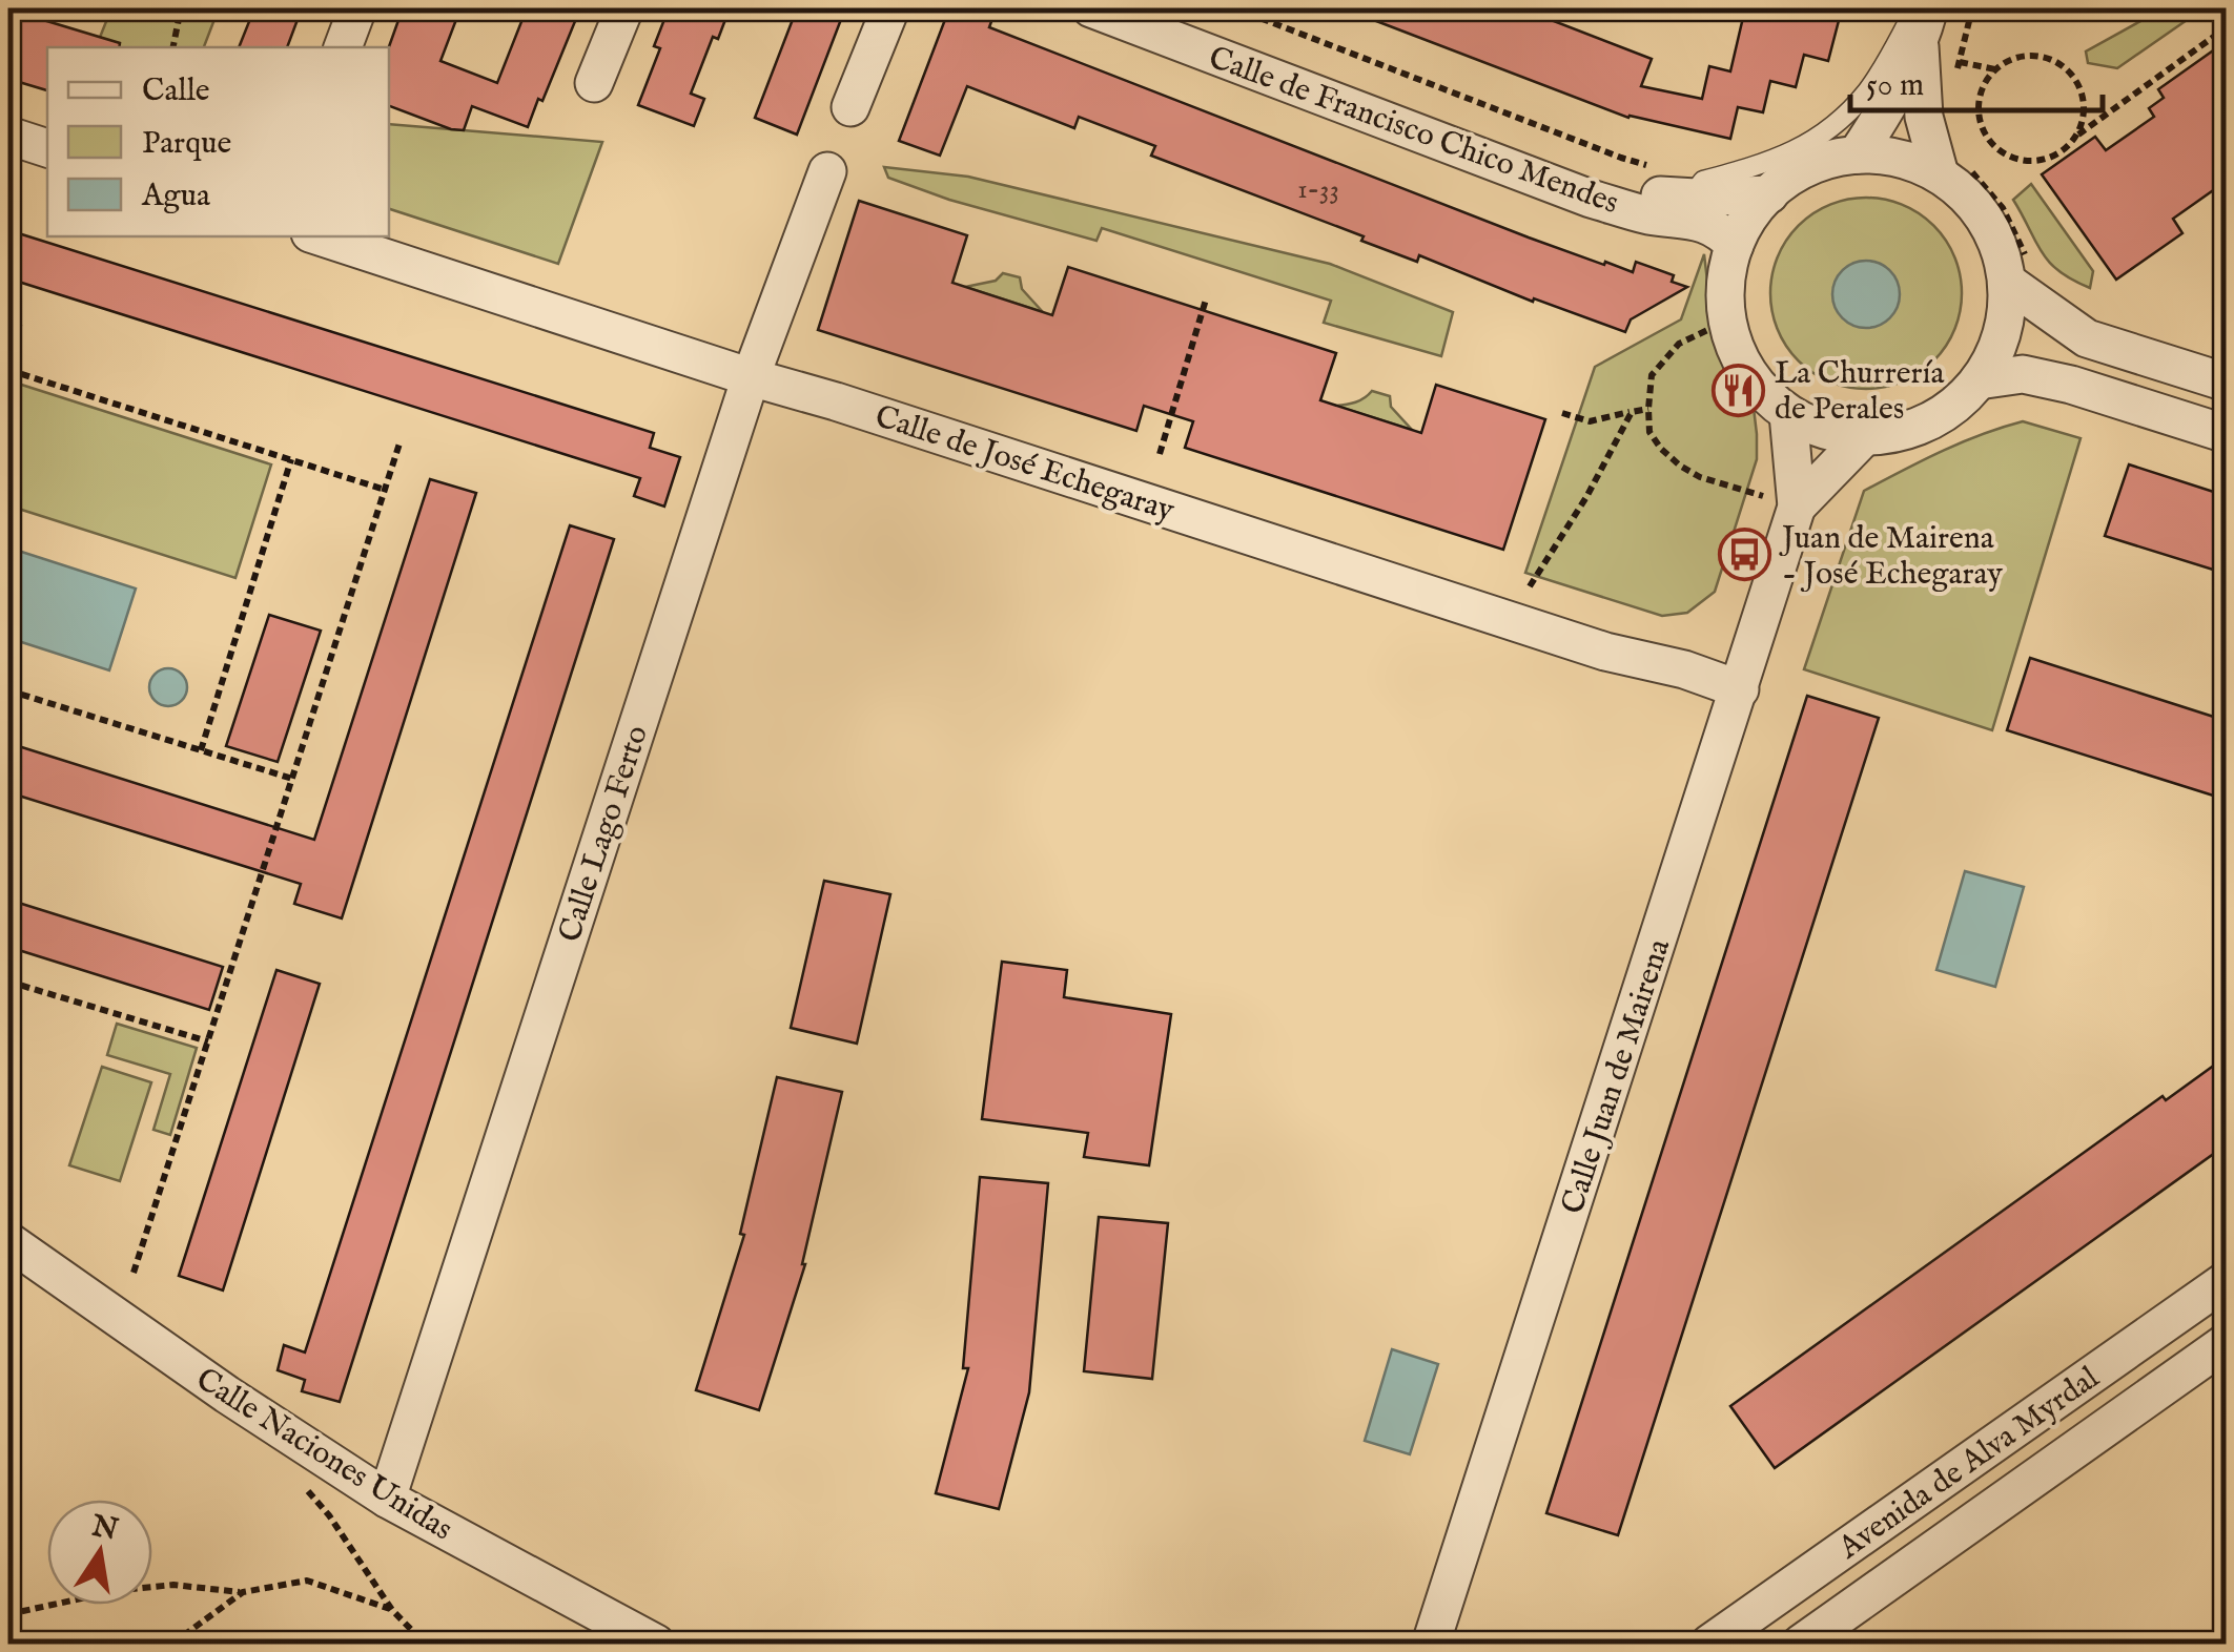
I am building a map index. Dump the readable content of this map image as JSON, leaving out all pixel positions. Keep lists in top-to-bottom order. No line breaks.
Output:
{"streets":{"street":["Calle de Francisco Chico Mendes","Calle de José Echegaray","Calle Lago Ferto","Calle Juan de Mairena","Calle Naciones Unidas","Avenida de Alva Myrdal"]},"crossings":[["Calle de Francisco Chico Mendes","Calle Juan de Mairena"],["Calle de José Echegaray","Calle Lago Ferto"],["Calle de José Echegaray","Calle Juan de Mairena"],["Calle Lago Ferto","Calle Naciones Unidas"]],"places":{"restaurant":["La Churrería de Perales"],"bus stop":["Juan de Mairena - José Echegaray"]},"house_numbers":["1-33"],"legend":["Calle","Parque","Agua"],"scale_bar":"50 m","north":"top"}
